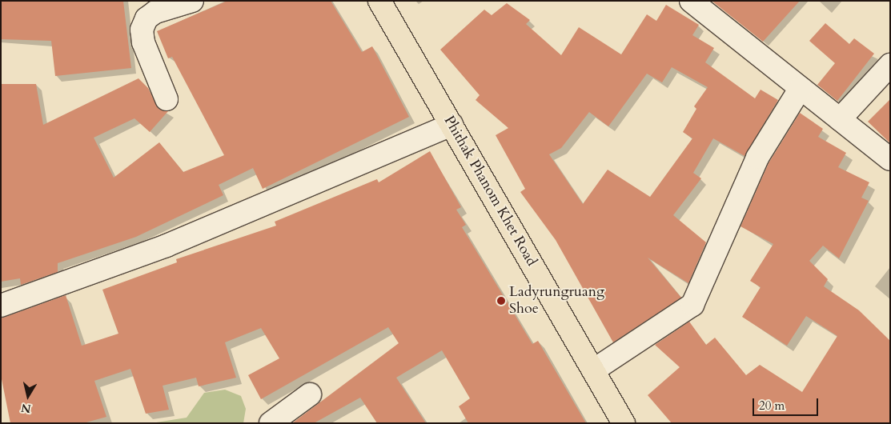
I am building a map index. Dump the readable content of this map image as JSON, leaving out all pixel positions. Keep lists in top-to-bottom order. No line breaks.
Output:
{"streets":{"main road":["Phithak Phanom Khet Road"]},"places":["Ladyrungruang Shoe"],"scale_bar":"20 m","north":"bottom"}
